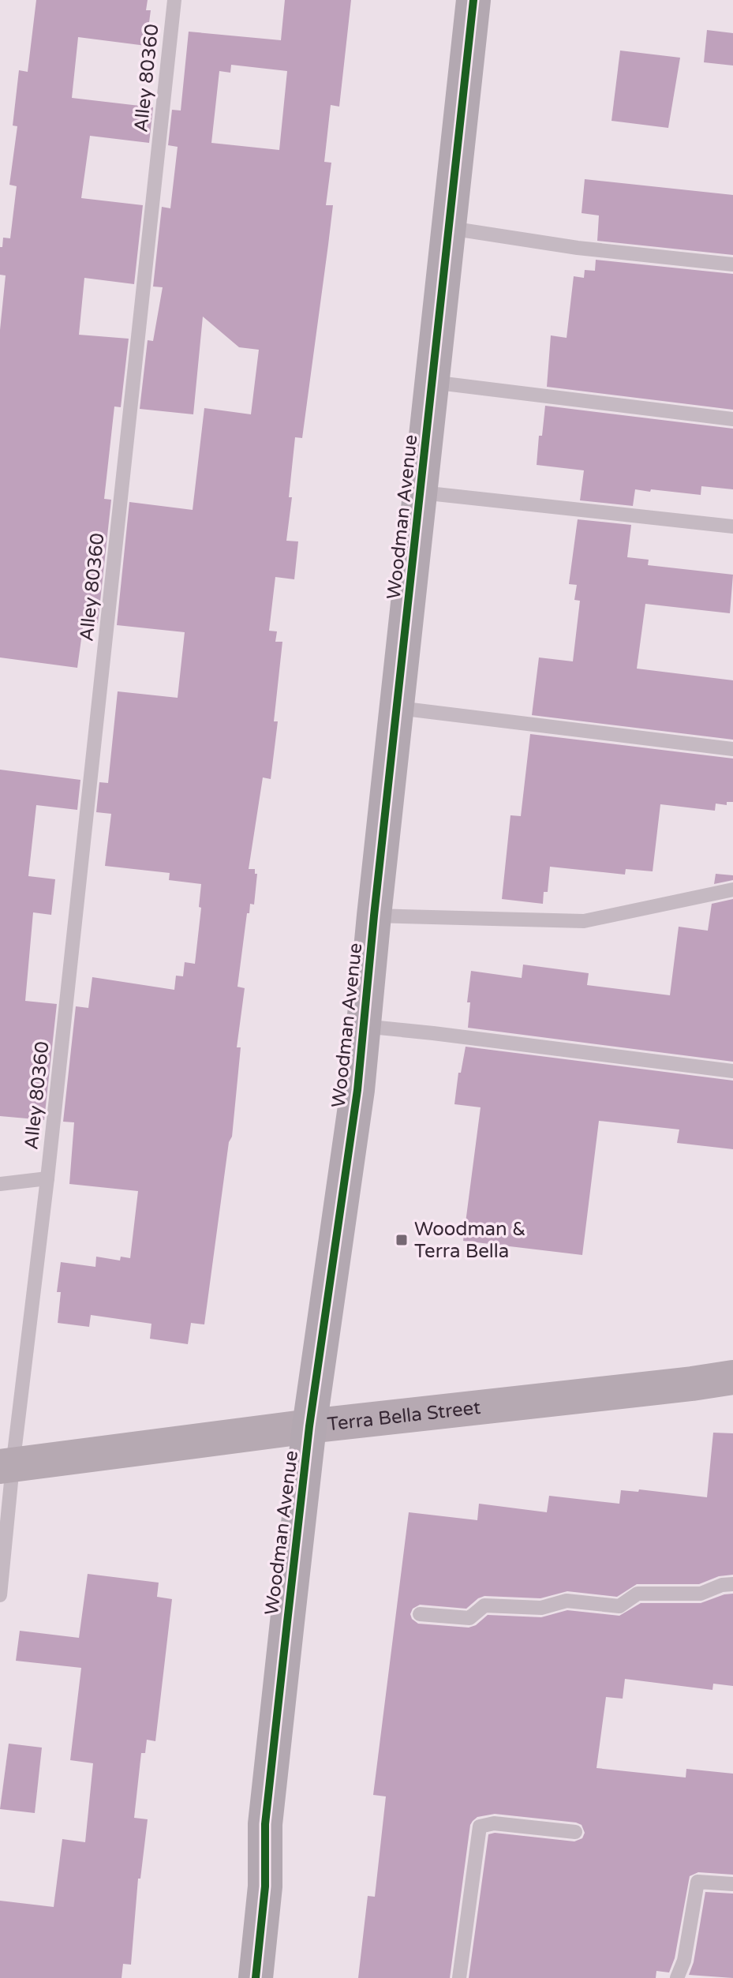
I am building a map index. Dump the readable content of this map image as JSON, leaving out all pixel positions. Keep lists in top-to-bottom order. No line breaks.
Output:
{"streets":{"main road":["Woodman Avenue","Terra Bella Street"],"lane":["Alley 80360"]},"crossings":[["Alley 80360","Terra Bella Street"],["Woodman Avenue","Terra Bella Street"]],"places":{"transit":["Woodman & Terra Bella"]}}
